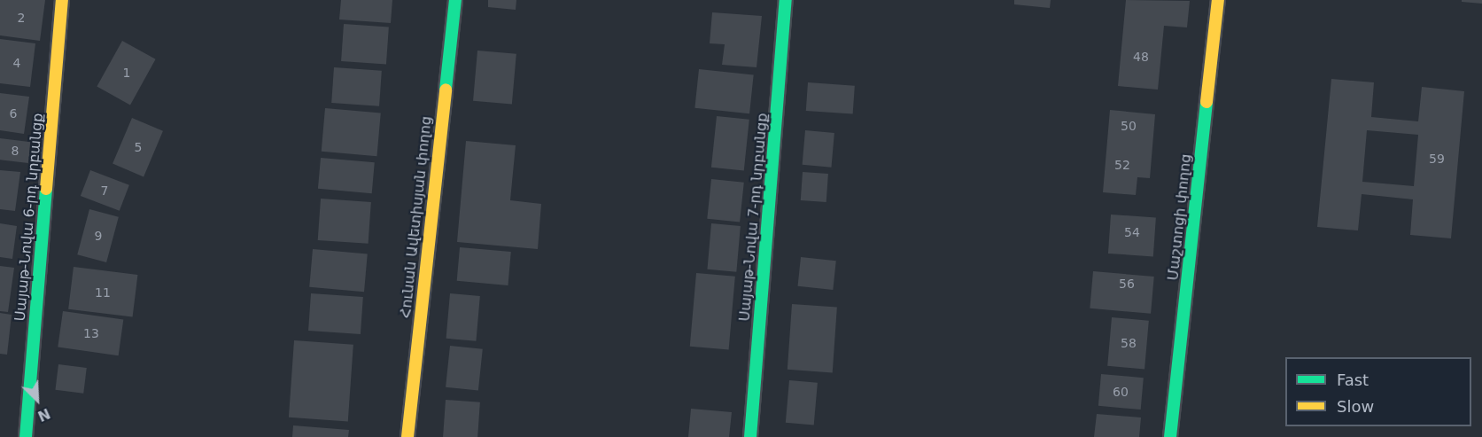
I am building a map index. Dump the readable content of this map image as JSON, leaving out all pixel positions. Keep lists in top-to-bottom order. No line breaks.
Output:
{"streets":{"street":["Սայաթ-Նովա 6-րդ նրբանցք","Հունան Ավետիսյան փողոց","Սայաթ-Նովա 7-րդ նրբանցք","Մաշտոցի փողոց"]},"house_numbers":["2","48","4","1","6","50","5","8","59","52","7","54","9","56","11","13","58","60"],"legend":["Fast","Slow"],"north":"bottom right"}
